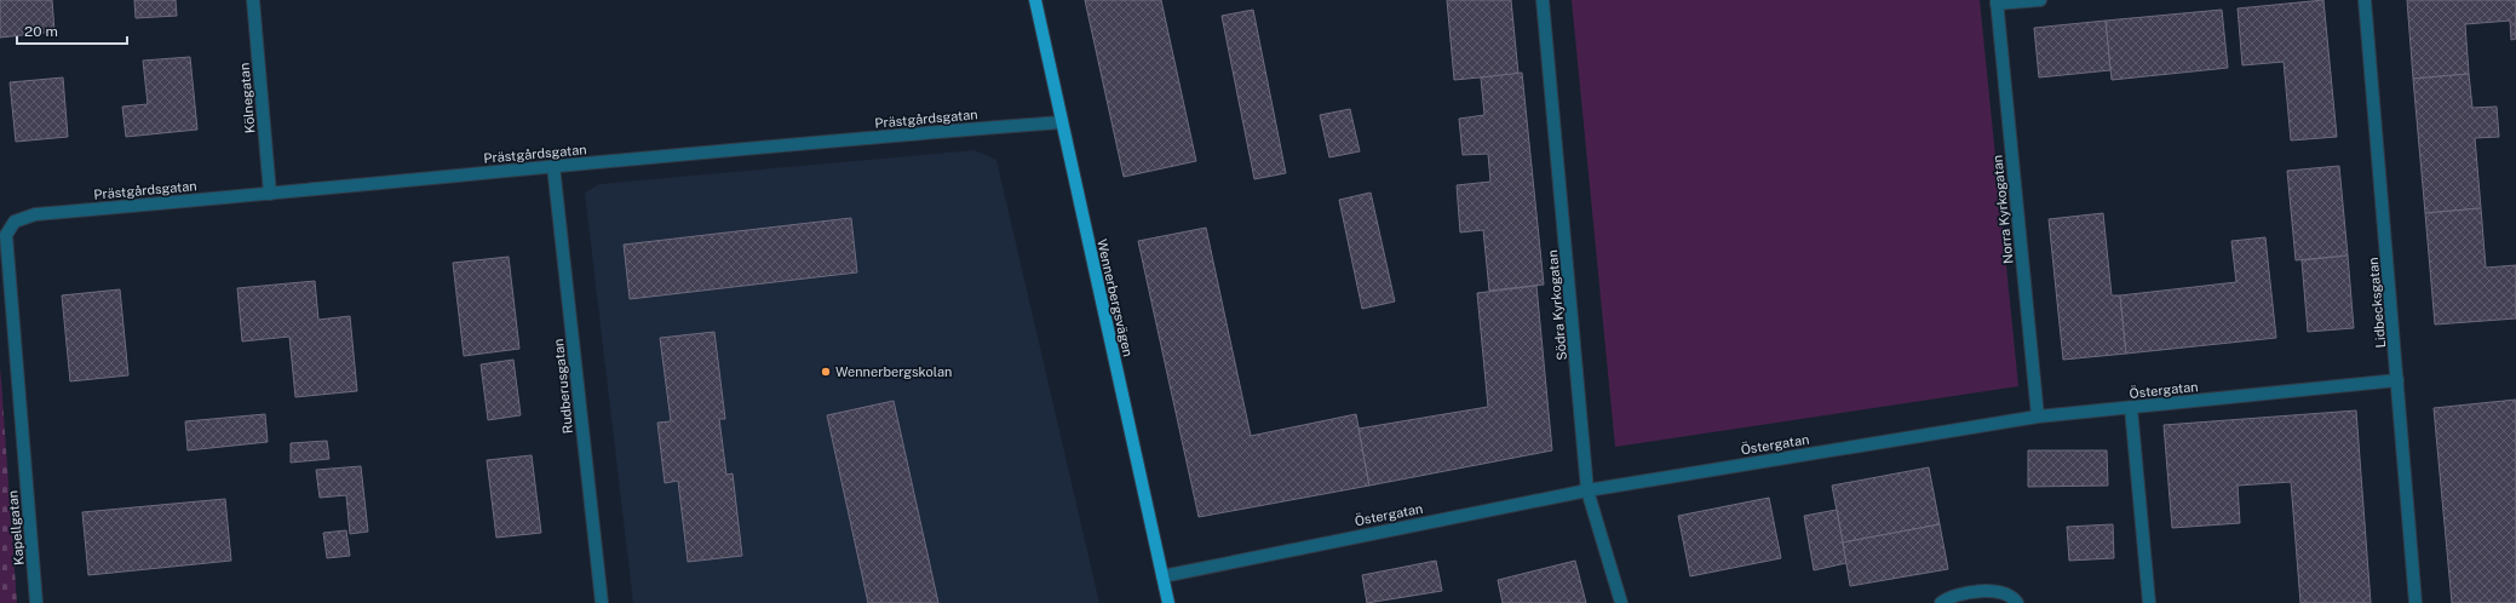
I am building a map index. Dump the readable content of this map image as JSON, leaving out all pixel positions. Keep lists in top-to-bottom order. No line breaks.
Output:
{"streets":{"main road":["Wennerbergsvägen"],"street":["Kölnegatan","Prästgårdsgatan","Norra Kyrkogatan","Lidbecksgatan","Södra Kyrkogatan","Rudberusgatan","Östergatan","Kapellgatan"]},"crossings":[["Kölnegatan","Prästgårdsgatan"],["Prästgårdsgatan","Wennerbergsvägen"],["Prästgårdsgatan","Rudberusgatan"],["Prästgårdsgatan","Kapellgatan"],["Norra Kyrkogatan","Östergatan"],["Wennerbergsvägen","Östergatan"],["Lidbecksgatan","Östergatan"],["Södra Kyrkogatan","Östergatan"]],"places":["Wennerbergskolan"],"scale_bar":"20 m"}
